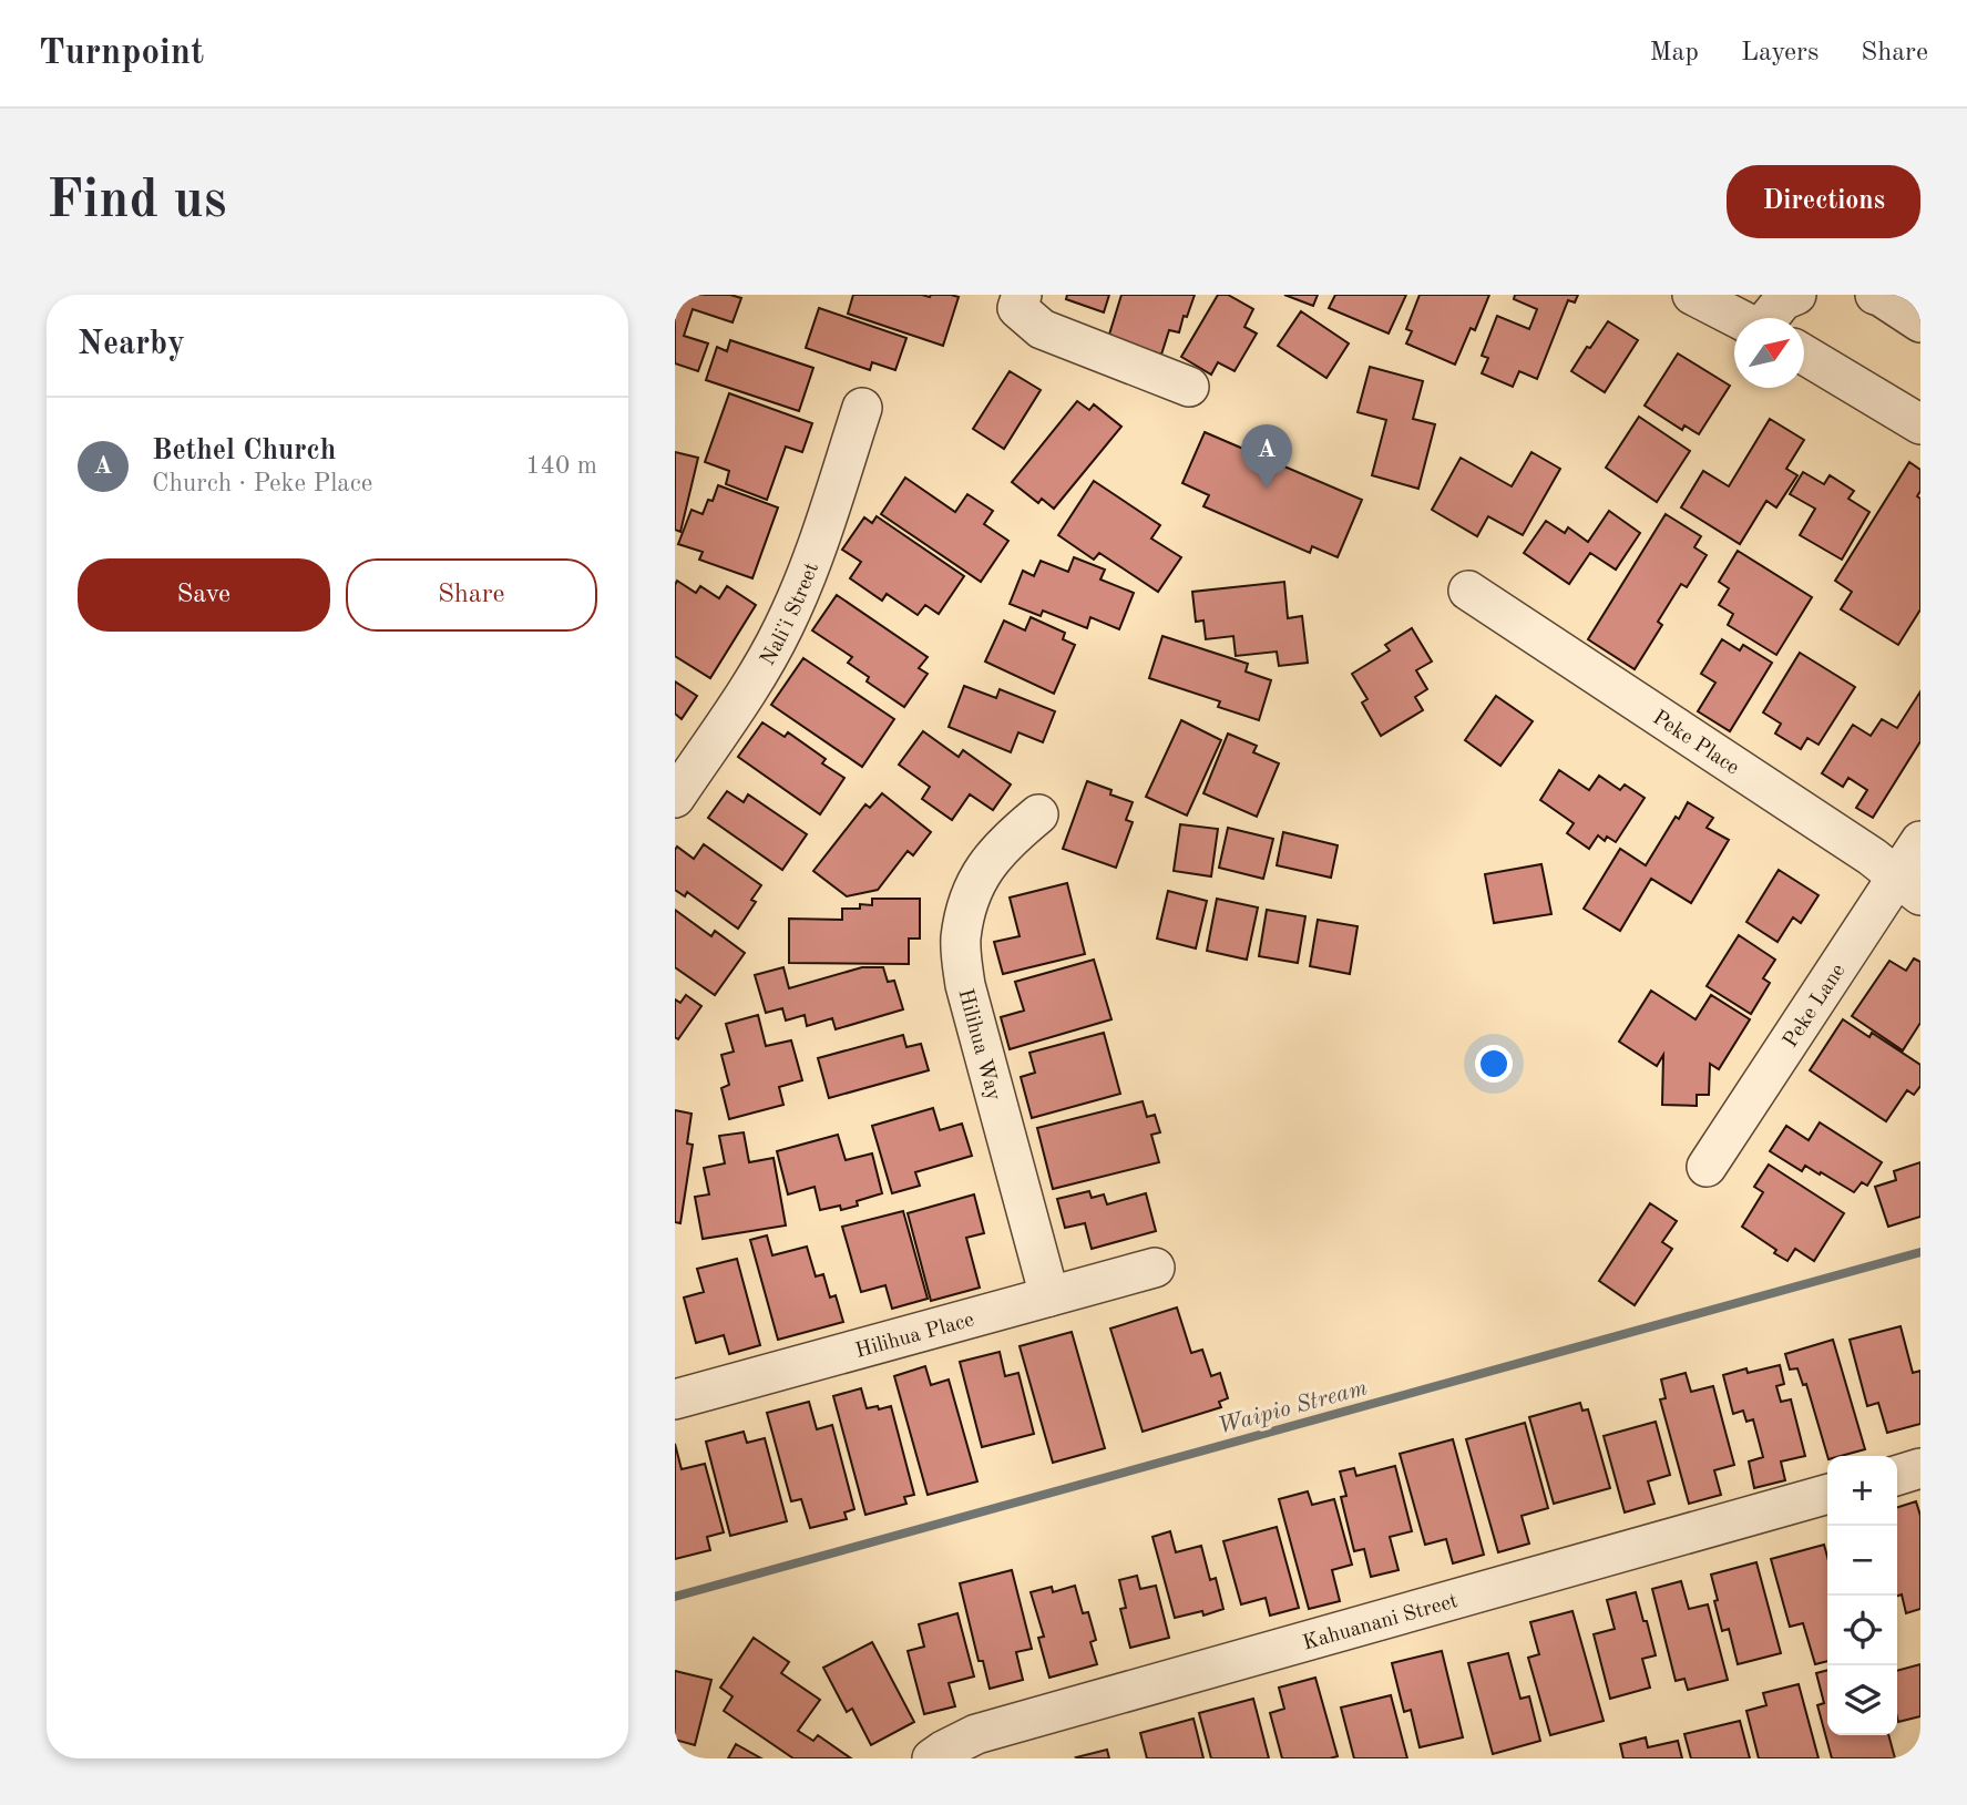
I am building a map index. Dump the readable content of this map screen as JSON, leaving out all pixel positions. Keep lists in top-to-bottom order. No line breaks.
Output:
{"streets":{"street":["Nali'i Street","Peke Place","Peke Lane","Hilihua Way","Hilihua Place","Kahuanani Street"]},"crossings":[["Peke Place","Peke Lane"],["Hilihua Way","Hilihua Place"]],"water":["Waipio Stream"],"north":"top right","page":{"header":"Turnpoint","nav":["Map","Layers","Share"],"buttons":["Directions",["Save","Share"]],"title":"Find us","heading":"Nearby","list":[{"mark":"A","name":"Bethel Church","note":"Church · Peke Place","value":"140 m"}],"pins":"A","map_buttons":["+","−"]}}
